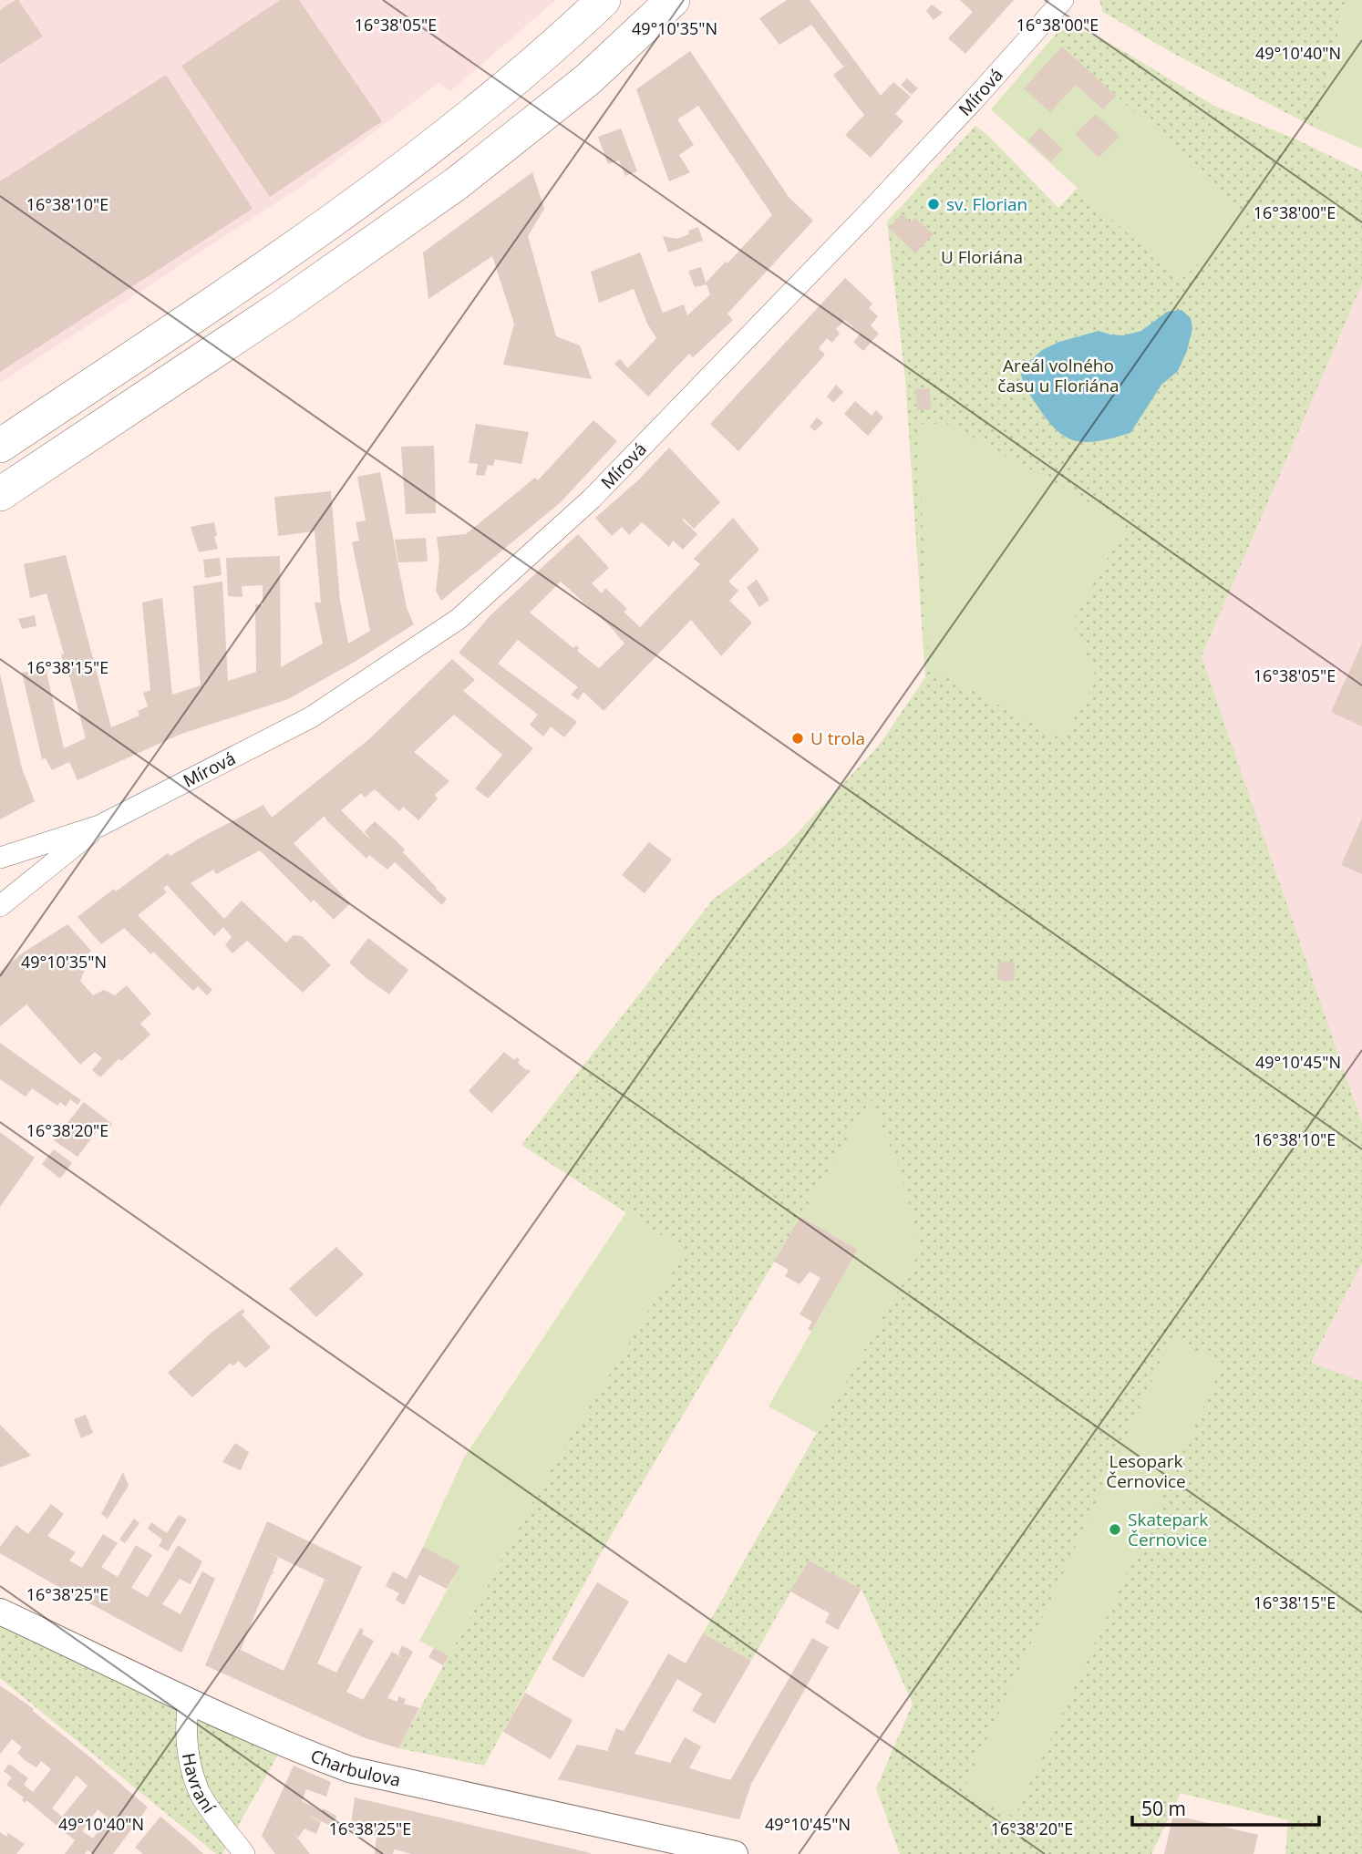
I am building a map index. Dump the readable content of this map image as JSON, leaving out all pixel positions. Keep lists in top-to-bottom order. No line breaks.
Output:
{"streets":{"street":["Mírová","Charbulova","Havraní"]},"crossings":[["Charbulova","Havraní"]],"parks":["U Floriána","Areál volného času u Floriána","Lesopark Černovice"],"places":["sv. Florian","U trola","Skatepark Černovice"],"scale_bar":"50 m","coordinates":["16°38'05\"E","16°38'00\"E","49°10'35\"N","49°10'40\"N","16°38'10\"E","16°38'15\"E","49°10'45\"N","16°38'20\"E","16°38'25\"E"]}
